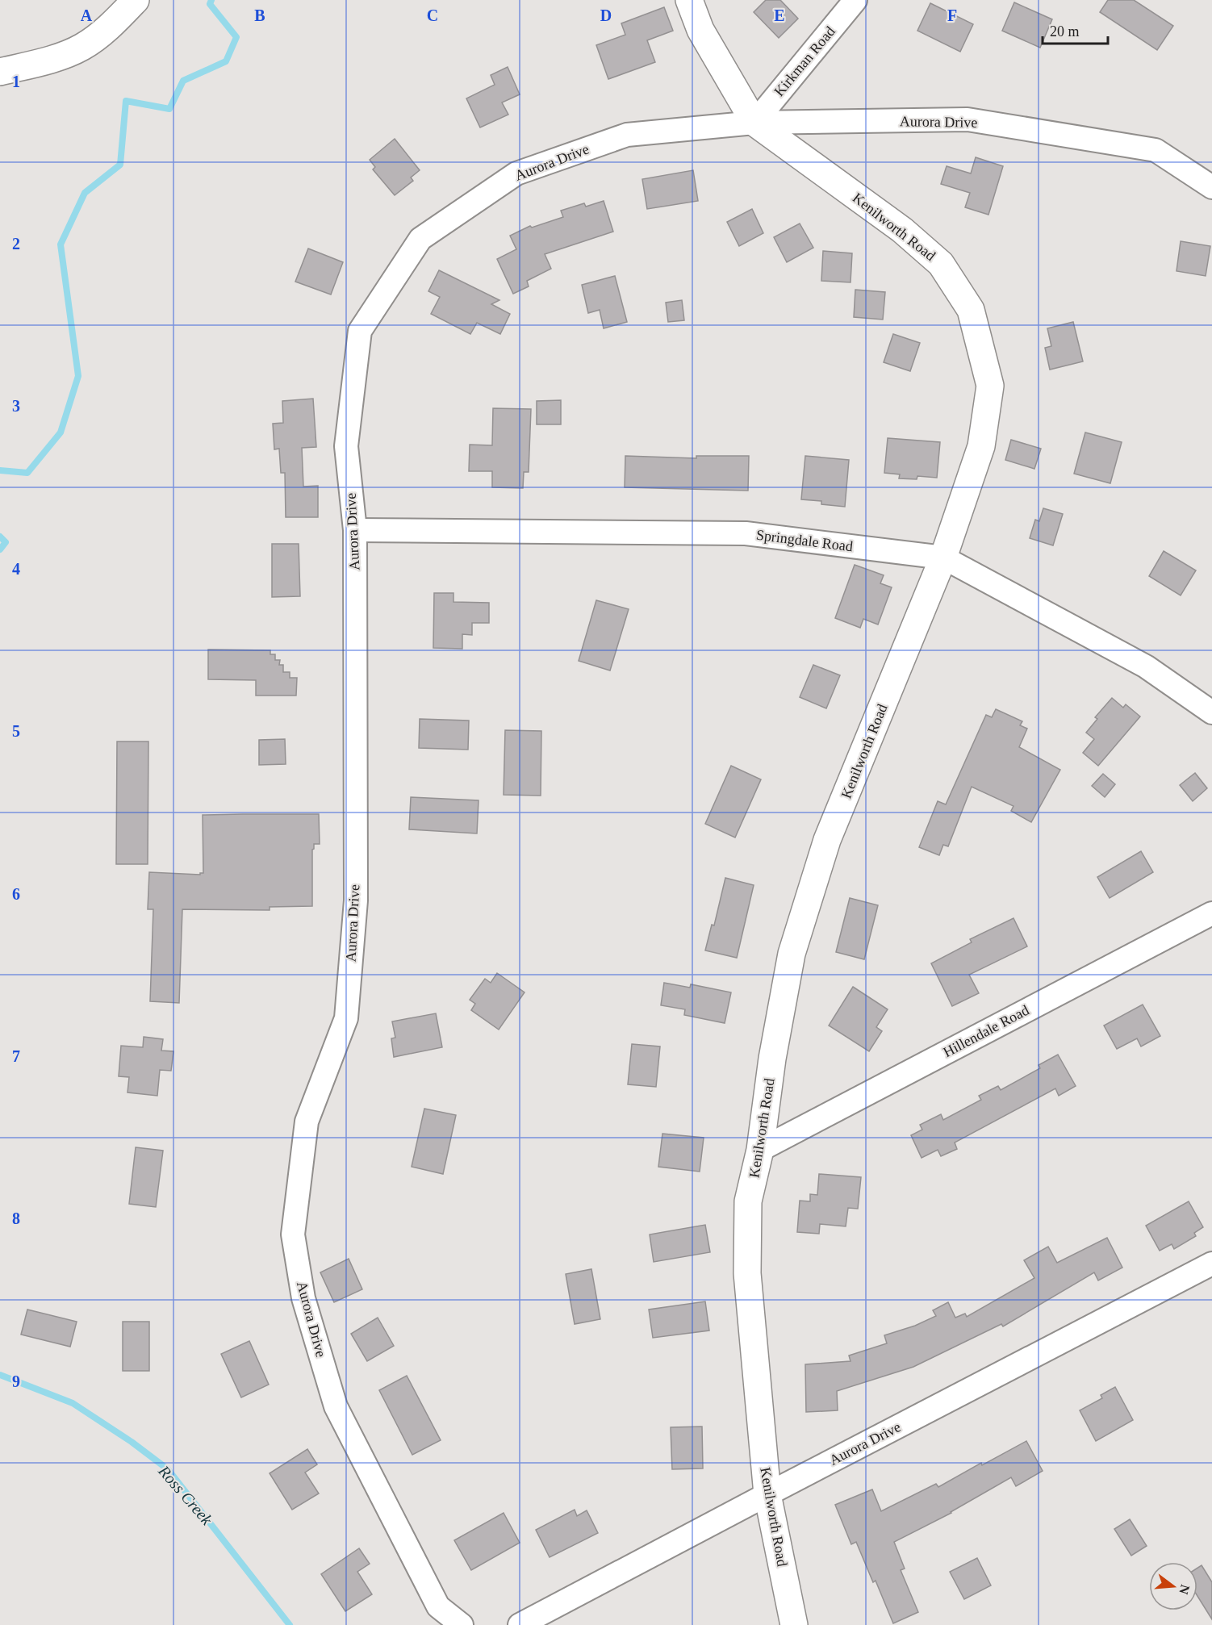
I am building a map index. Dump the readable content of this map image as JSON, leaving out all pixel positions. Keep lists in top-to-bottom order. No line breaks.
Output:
{"streets":{"street":["Kirkman Road","Aurora Drive","Kenilworth Road","Springdale Road","Hillendale Road"]},"crossings":[["Kirkman Road","Aurora Drive"],["Kirkman Road","Kenilworth Road"],["Aurora Drive","Kenilworth Road"],["Aurora Drive","Springdale Road"],["Kenilworth Road","Springdale Road"],["Kenilworth Road","Hillendale Road"]],"water":["Ross Creek"],"scale_bar":"20 m","north":"right","grid":{"columns":["A","B","C","D","E","F"],"rows":["1","2","3","4","5","6","7","8","9"]}}
